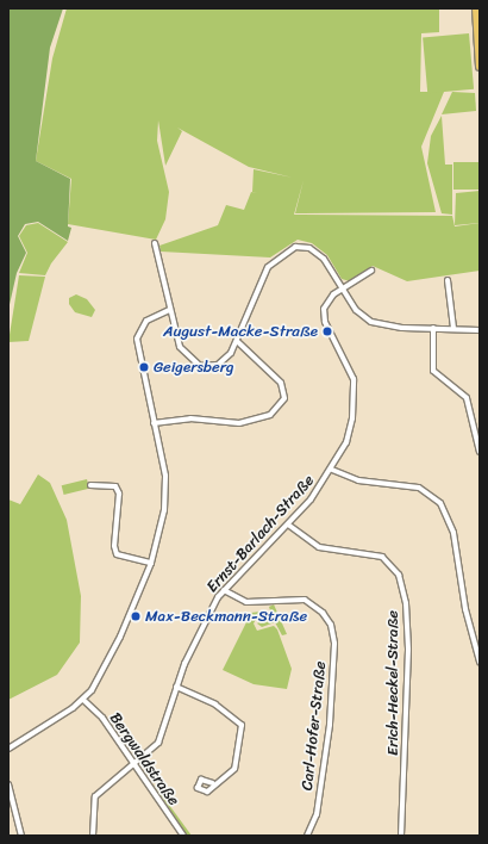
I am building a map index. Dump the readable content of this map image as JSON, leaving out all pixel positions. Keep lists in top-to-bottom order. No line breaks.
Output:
{"streets":{"street":["Ernst-Barlach-Straße","Erich-Heckel-Straße","Carl-Hofer-Straße","Bergwaldstraße"]},"crossings":[["Ernst-Barlach-Straße","Erich-Heckel-Straße"],["Ernst-Barlach-Straße","Carl-Hofer-Straße"],["Ernst-Barlach-Straße","Bergwaldstraße"]],"places":["August-Macke-Straße","Geigersberg","Max-Beckmann-Straße"]}
